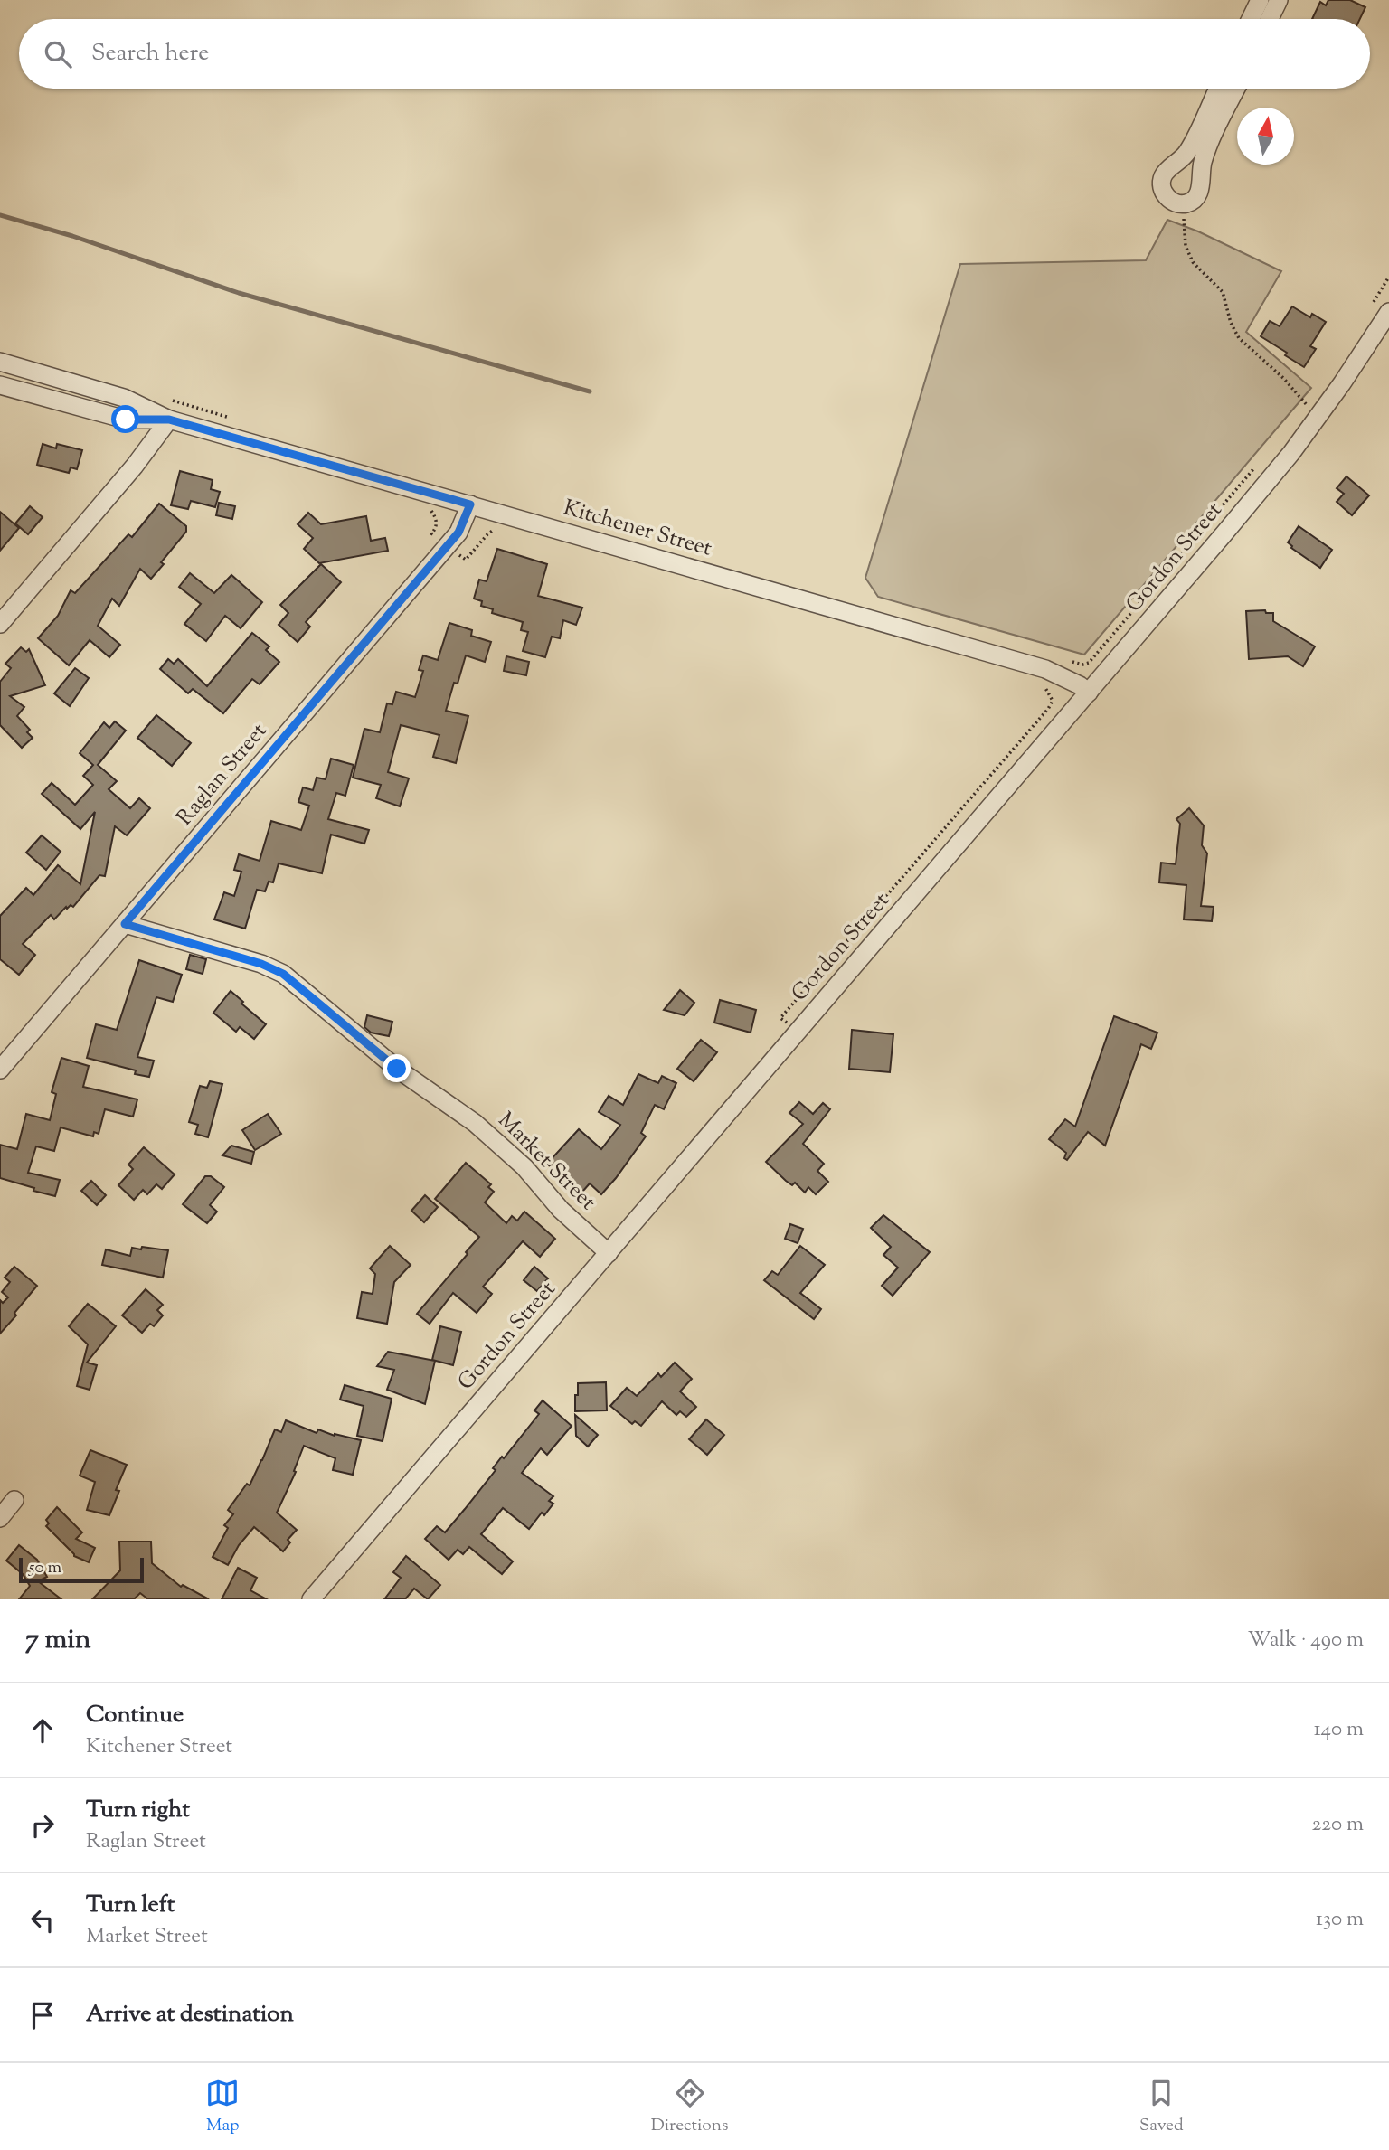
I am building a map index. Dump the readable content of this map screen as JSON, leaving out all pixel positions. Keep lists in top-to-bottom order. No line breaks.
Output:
{"streets":{"street":["Kitchener Street","Gordon Street","Raglan Street","Market Street"]},"crossings":[["Kitchener Street","Gordon Street"],["Kitchener Street","Raglan Street"],["Gordon Street","Market Street"],["Raglan Street","Market Street"]],"scale_bar":"50 m","north":"top","page":{"search":"Search here","scale":"50 m","heading":["7 min","Walk · 490 m"],"list":[["Continue","Kitchener Street","140 m"],["Turn right","Raglan Street","220 m"],["Turn left","Market Street","130 m"],"Arrive at destination"],"nav":["Map","Directions","Saved"]}}
